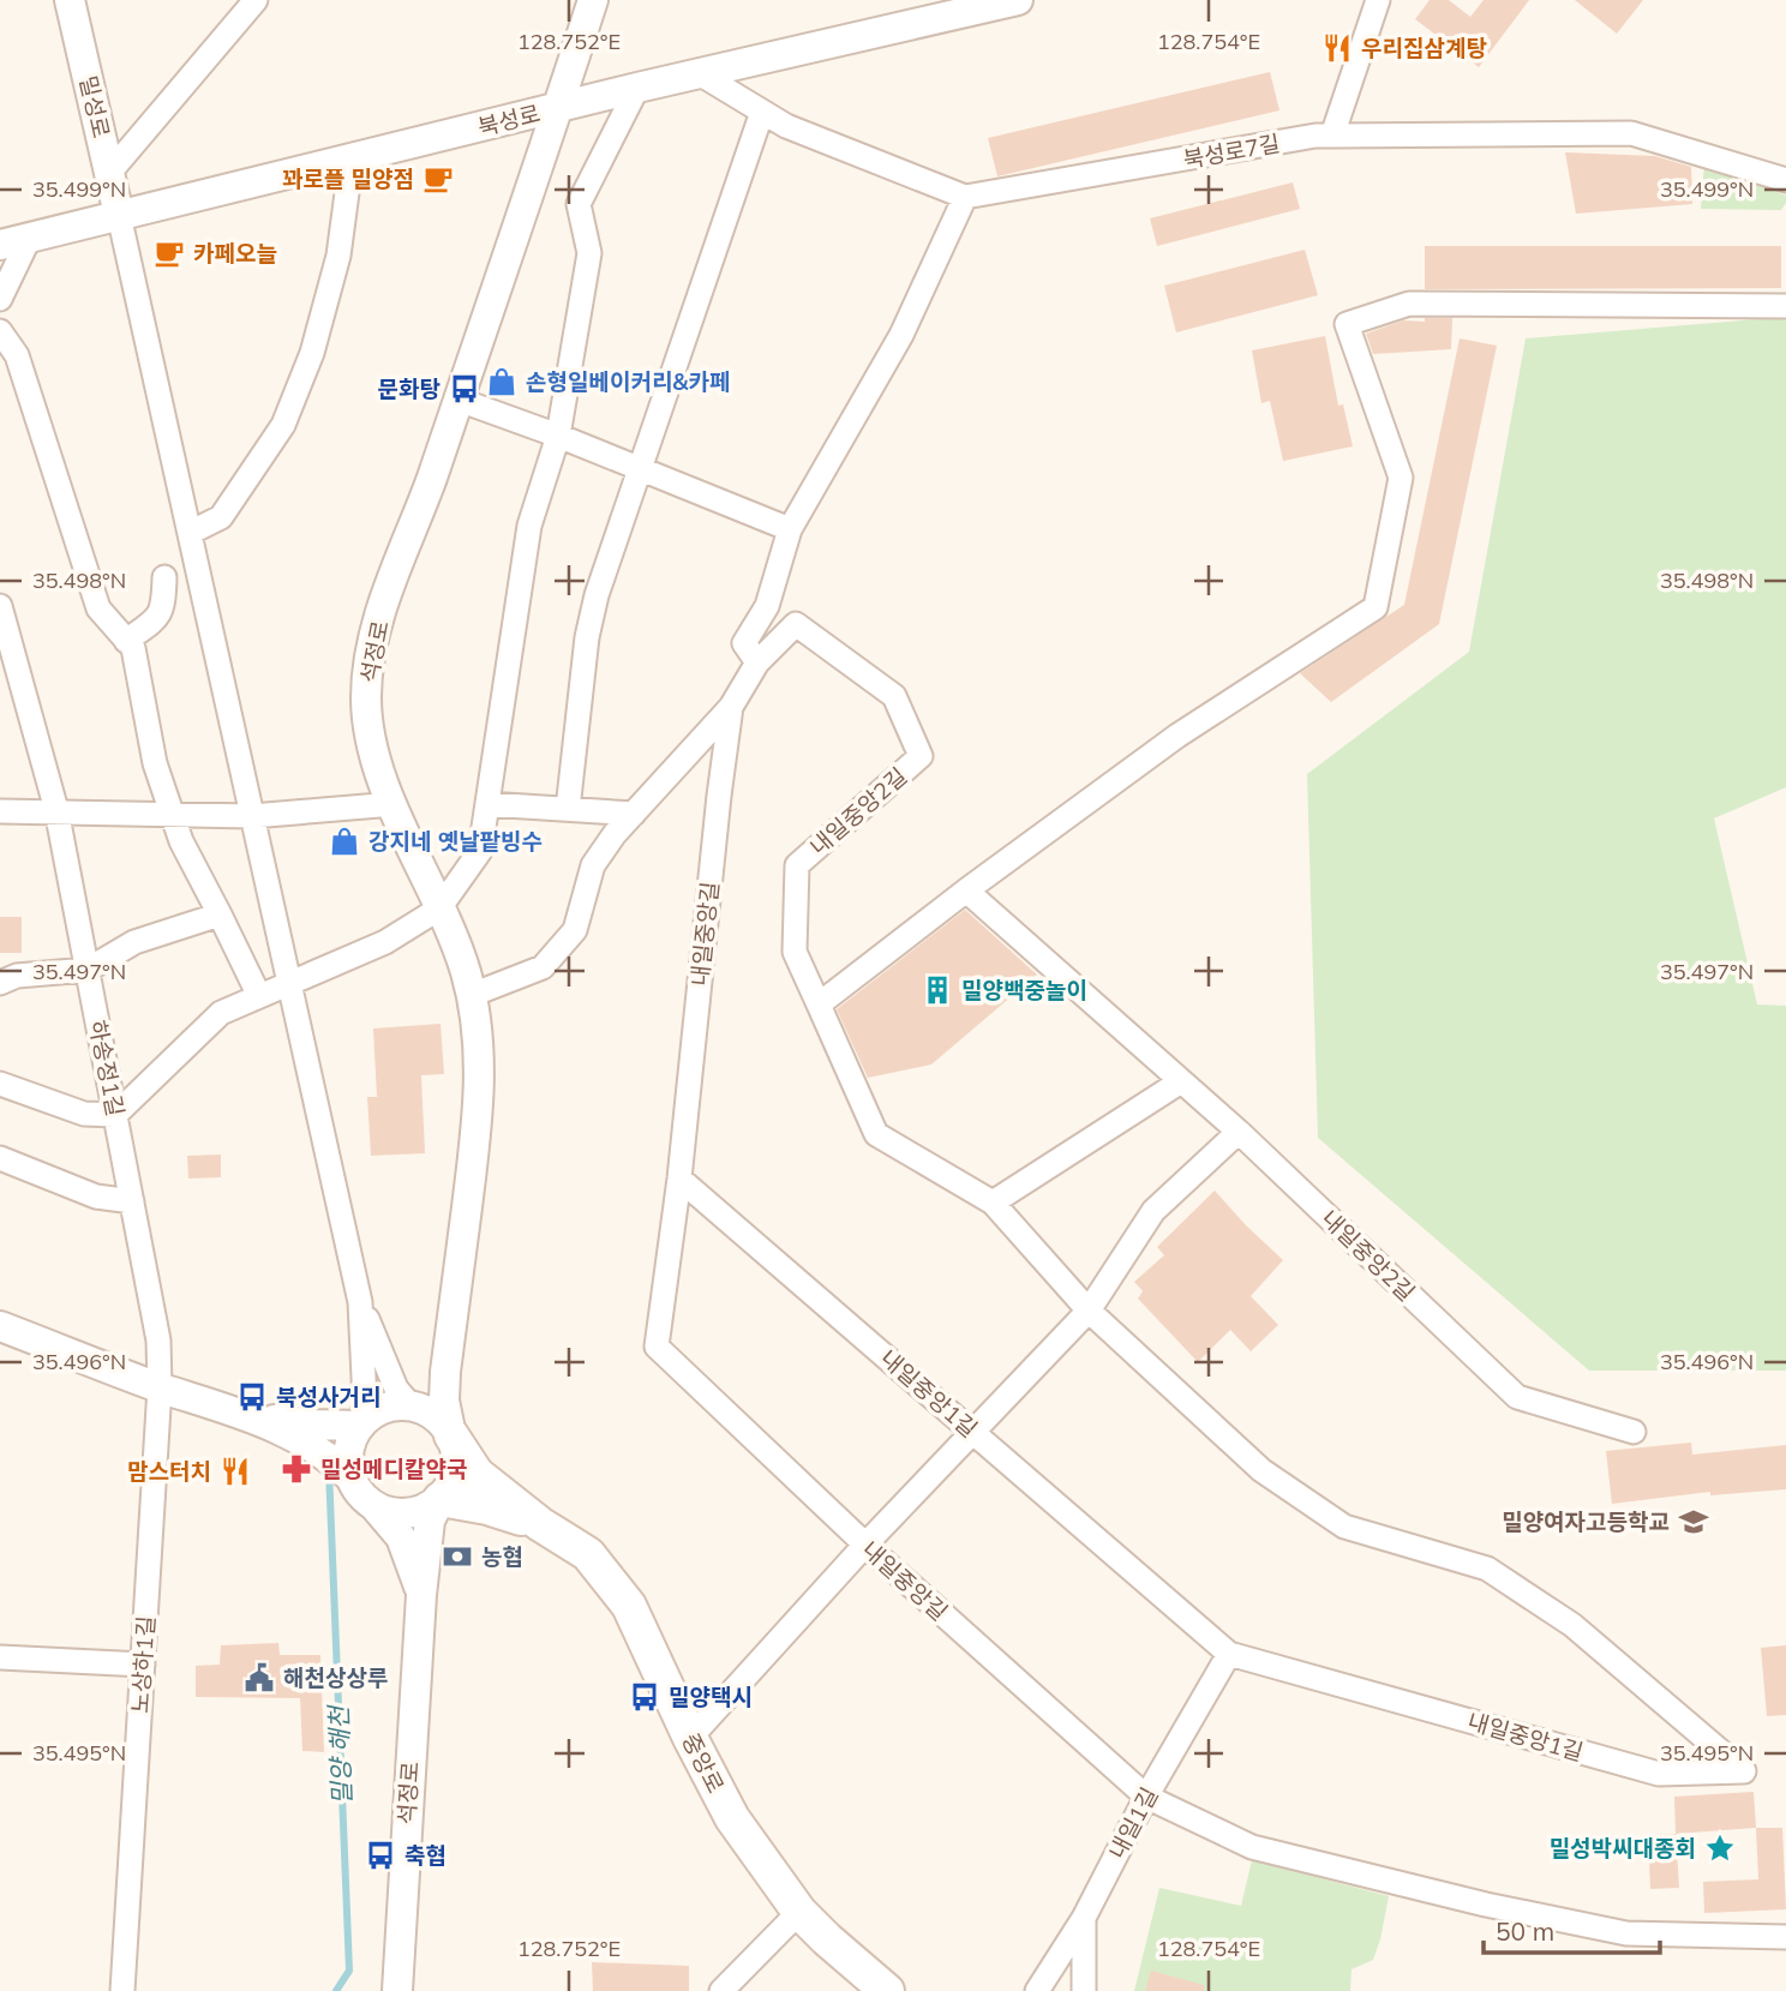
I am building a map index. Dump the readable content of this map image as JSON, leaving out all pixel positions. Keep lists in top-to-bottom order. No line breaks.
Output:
{"streets":{"main road":["중앙로"],"street":["밀성로","북성로","북성로7길","석정로","내일중앙2길","내일중앙길","하송정1길","내일중앙1길","노상하1길","내일1길"]},"crossings":[["밀성로","북성로"],["북성로","석정로"],["내일중앙2길","내일중앙길"],["내일중앙2길","내일중앙1길"],["내일중앙길","내일중앙1길"],["내일중앙길","내일1길"],["하송정1길","노상하1길"],["내일중앙1길","내일1길"]],"water":["밀양 해천"],"places":{"restaurant":["우리집삼계탕","맘스터치"],"cafe":["꽈로플 밀양점","카페오늘"],"shop":["손형일베이커리&카페","강지네 옛날팥빙수"],"bus stop":["문화탕","북성사거리","밀양택시","축협"],"building":["밀양백중놀이"],"pharmacy":["밀성메디칼약국"],"school or university":["밀양여자고등학교"],"bank":["농협"],"public building":["해천상상루"],"place":["밀성박씨대종회"]},"scale_bar":"50 m","coordinates":["128.752°E","128.754°E","35.499°N","35.498°N","35.497°N","35.496°N","35.495°N"]}
